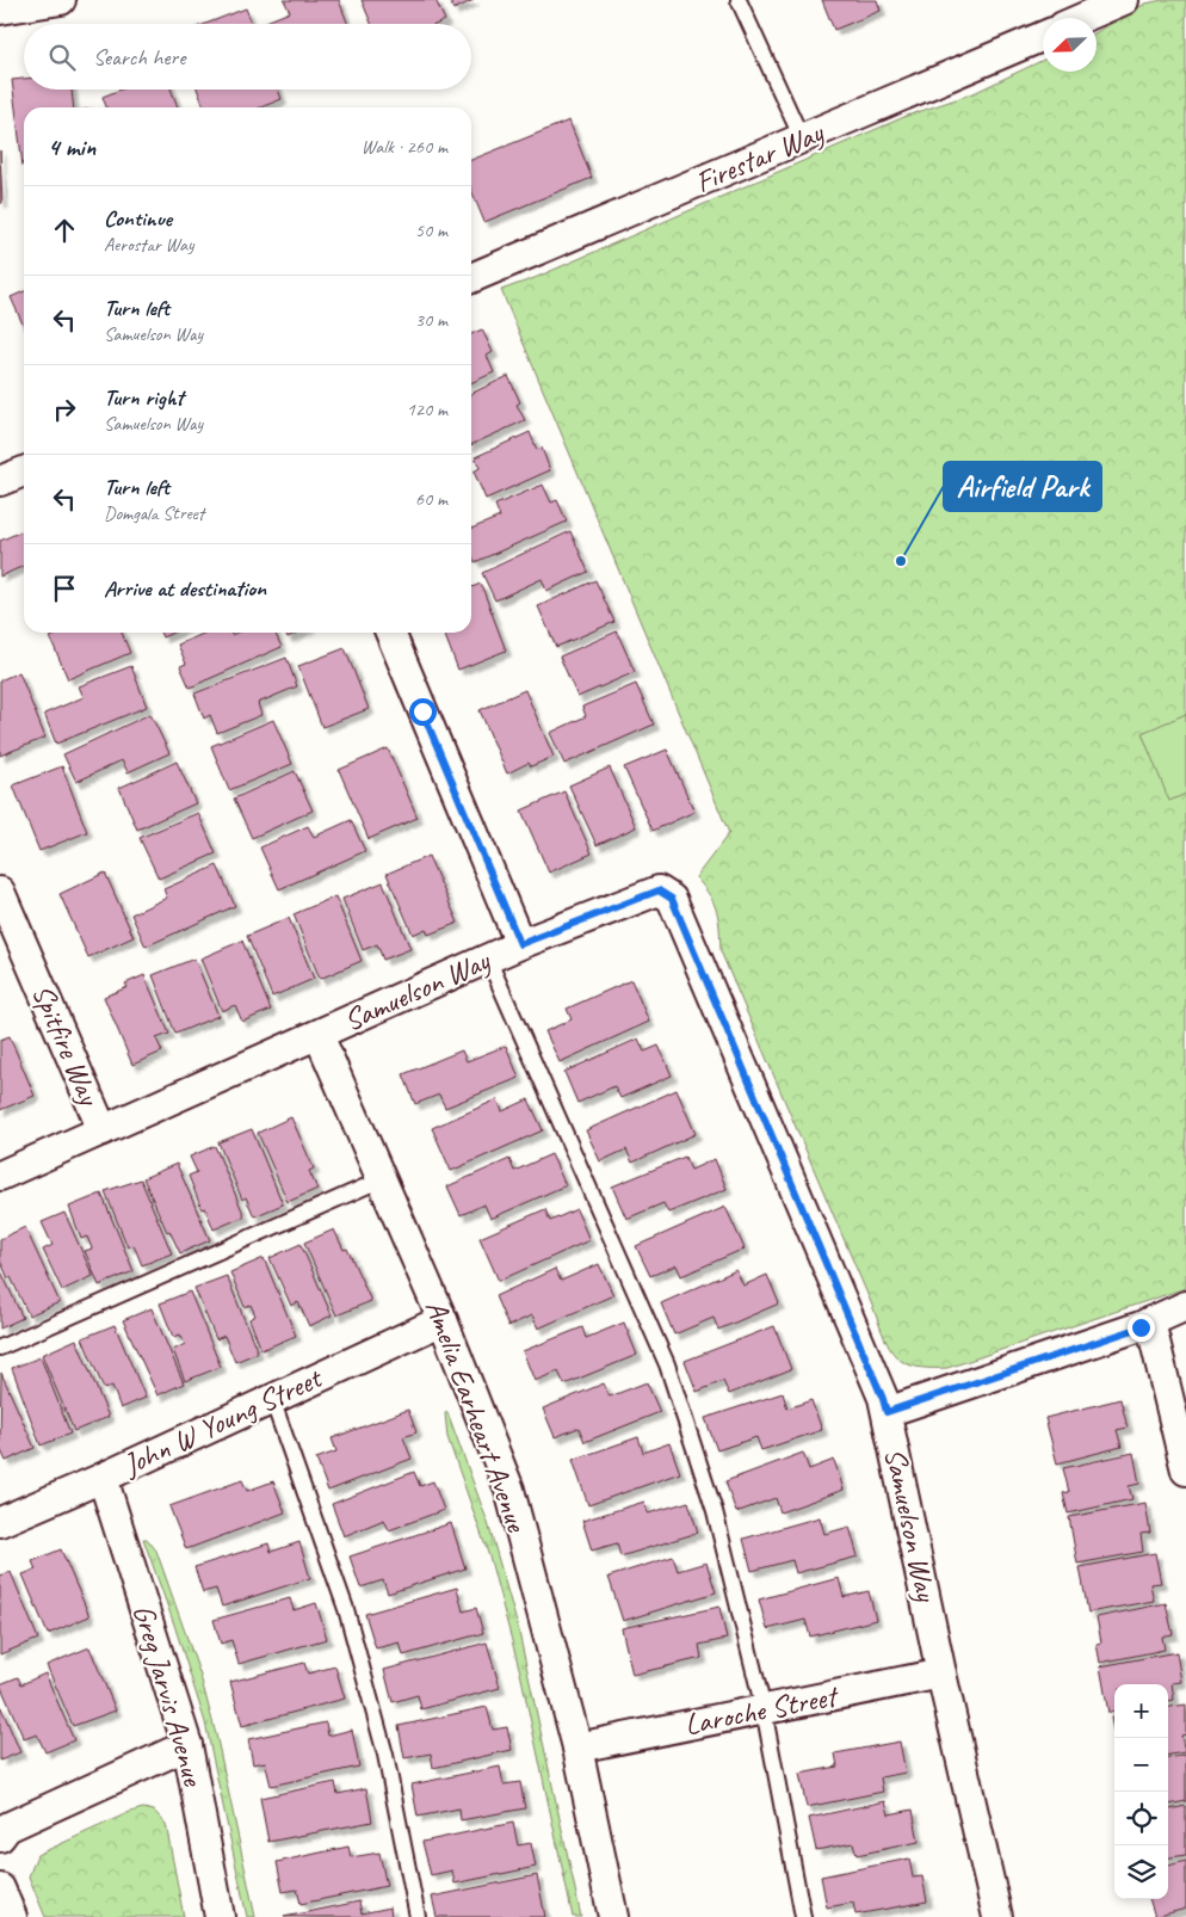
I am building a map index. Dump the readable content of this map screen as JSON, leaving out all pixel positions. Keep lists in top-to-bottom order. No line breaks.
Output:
{"streets":{"street":["Firestar Way","Samuelson Way","Spitfire Way","Amelia Earheart Avenue","John W Young Street","Greg Jarvis Avenue","Laroche Street"]},"crossings":[["Samuelson Way","Spitfire Way"],["Samuelson Way","Amelia Earheart Avenue"],["Samuelson Way","Laroche Street"],["Amelia Earheart Avenue","John W Young Street"],["Amelia Earheart Avenue","Laroche Street"],["John W Young Street","Greg Jarvis Avenue"]],"places":["Airfield Park"],"north":"bottom left","page":{"search":"Search here","heading":["4 min","Walk · 260 m"],"list":[["Continue","Aerostar Way","50 m"],["Turn left","Samuelson Way","30 m"],["Turn right","Samuelson Way","120 m"],["Turn left","Domgala Street","60 m"],"Arrive at destination"],"map_buttons":["+","−"]}}
